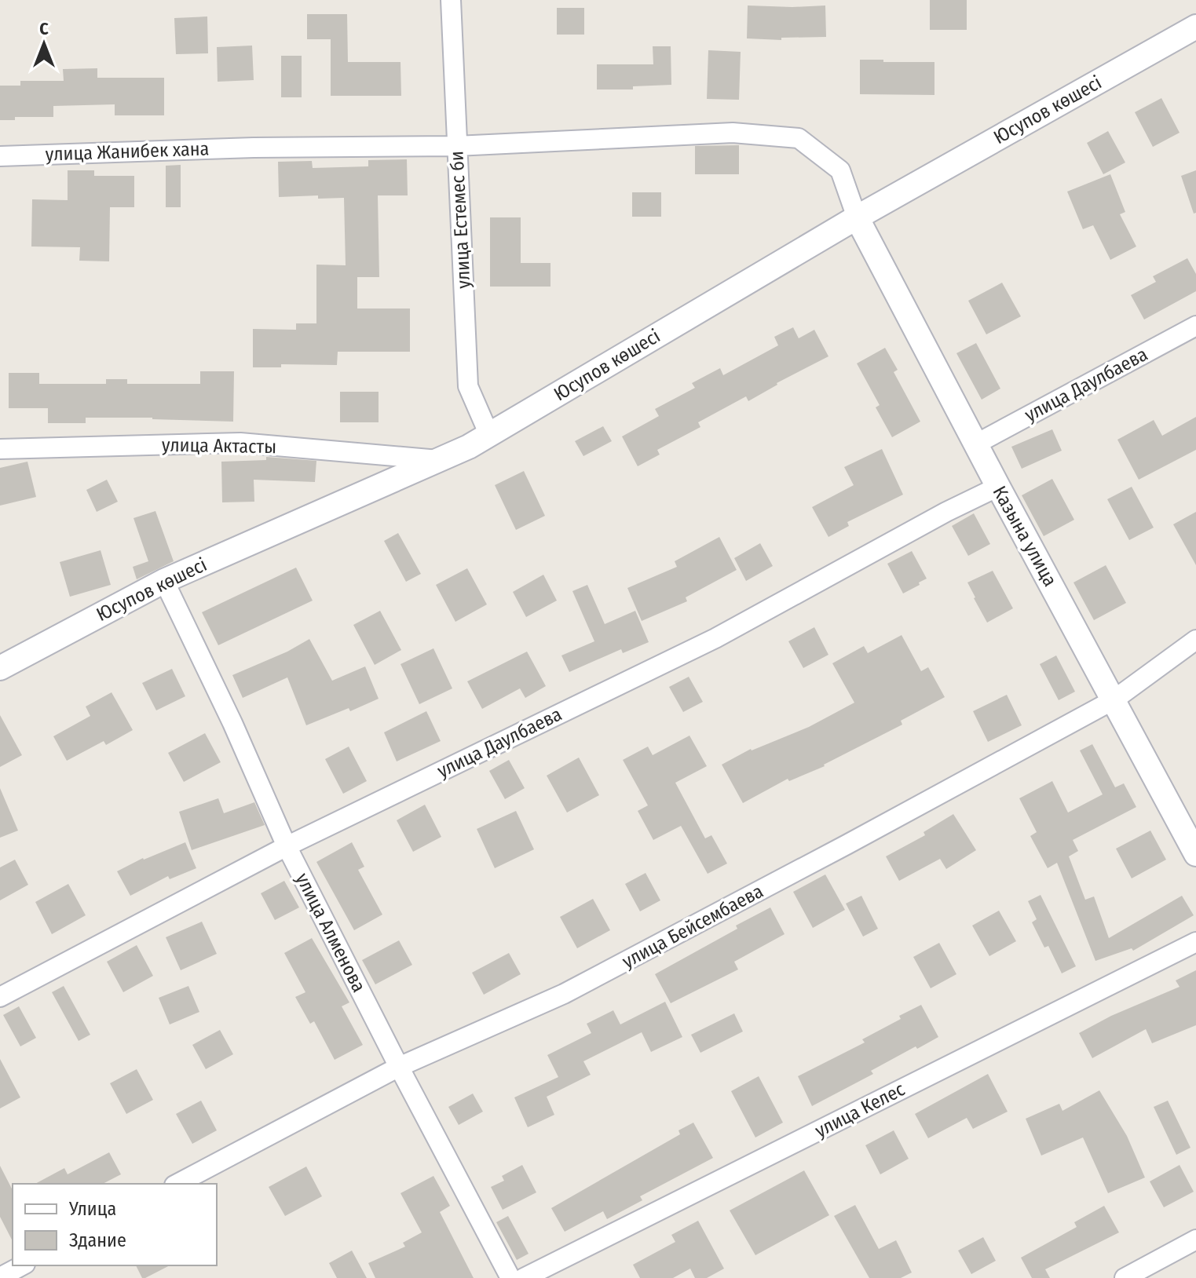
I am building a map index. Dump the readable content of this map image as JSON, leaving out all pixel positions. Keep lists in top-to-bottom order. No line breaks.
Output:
{"streets":{"street":["Юсупов көшесі","улица Жанибек хана","улица Естемес би","улица Даулбаева","улица Актасты","Казына улица","улица Бейсембаева","улица Алменова","улица Келес"]},"crossings":[["Юсупов көшесі","улица Жанибек хана"],["Юсупов көшесі","улица Естемес би"],["Юсупов көшесі","улица Актасты"],["Юсупов көшесі","Казына улица"],["Юсупов көшесі","улица Алменова"],["улица Жанибек хана","улица Естемес би"],["улица Жанибек хана","Казына улица"],["улица Даулбаева","Казына улица"],["улица Даулбаева","улица Алменова"],["Казына улица","улица Бейсембаева"],["улица Бейсембаева","улица Алменова"]],"legend":["Улица","Здание"],"north":"top"}
